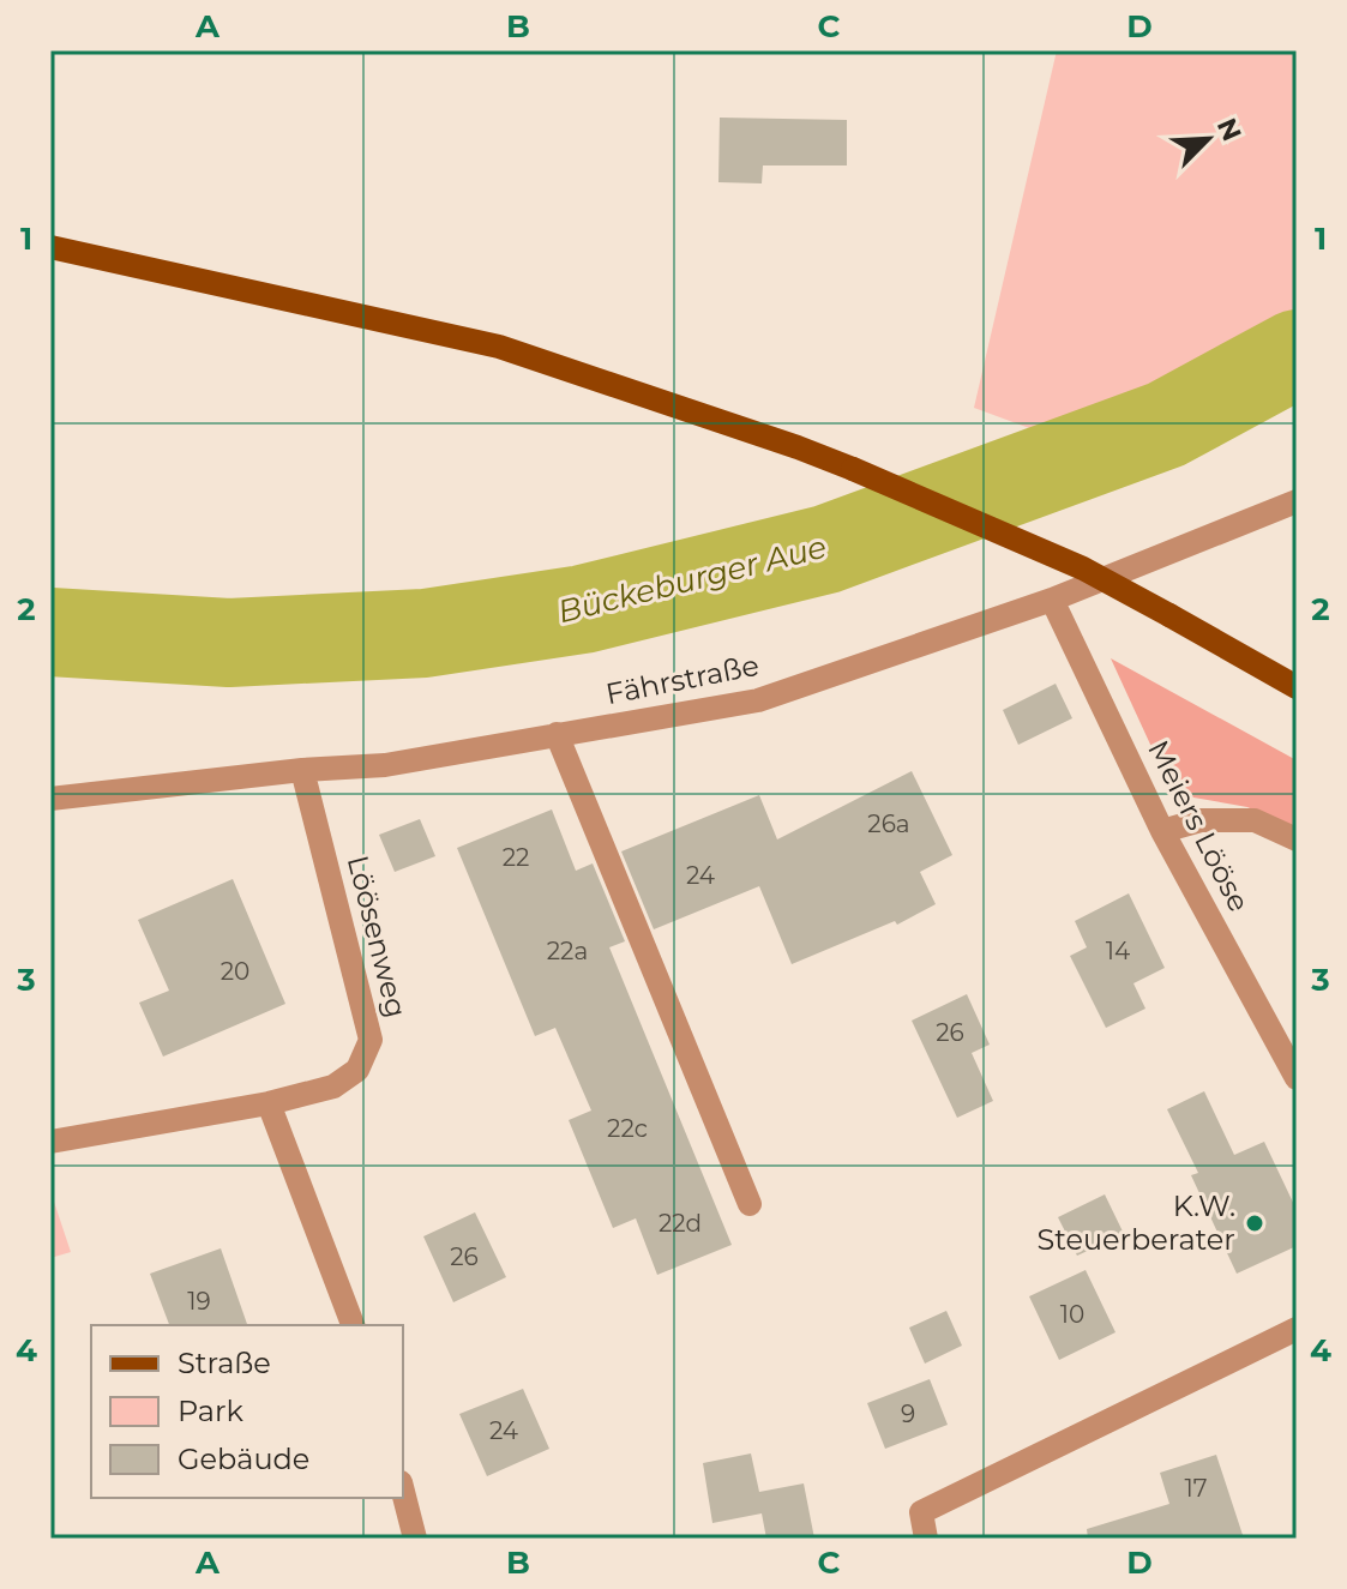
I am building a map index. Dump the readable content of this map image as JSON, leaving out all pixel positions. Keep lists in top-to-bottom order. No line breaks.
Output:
{"streets":{"street":["Fährstraße","Meiers Lööse","Löösenweg"]},"crossings":[["Fährstraße","Meiers Lööse"],["Fährstraße","Löösenweg"]],"water":["Bückeburger Aue"],"places":["K.W. Steuerberater"],"house_numbers":["26a","22","24","22a","14","20","26","22c","22d","26","19","10","9","24","17"],"legend":["Straße","Park","Gebäude"],"north":"top right","grid":{"columns":["A","B","C","D"],"rows":["1","2","3","4"]}}
